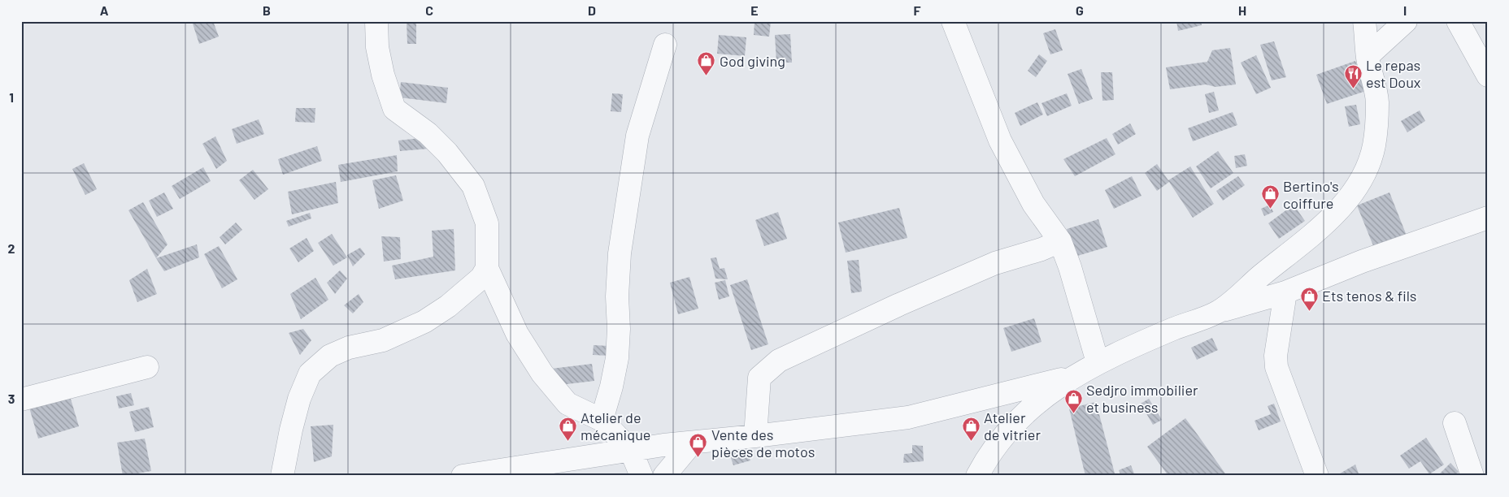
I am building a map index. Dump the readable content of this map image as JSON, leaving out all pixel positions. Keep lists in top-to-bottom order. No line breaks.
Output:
{"places":{"shop":["God giving","Bertino's coiffure","Ets tenos & fils","Sedjro immobilier et business","Atelier de mécanique","Atelier de vitrier","Vente des pièces de motos"],"restaurant":["Le repas est Doux"]},"grid":{"columns":["A","B","C","D","E","F","G","H","I"],"rows":["1","2","3"]}}
